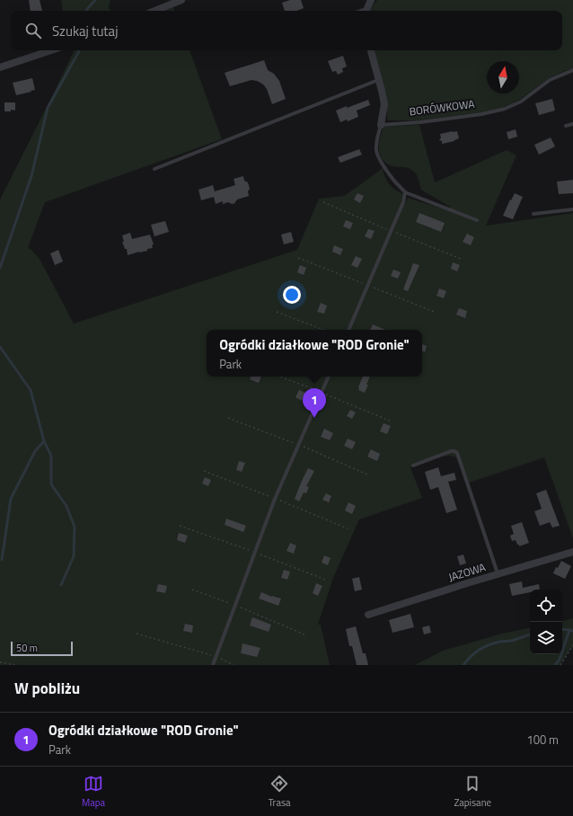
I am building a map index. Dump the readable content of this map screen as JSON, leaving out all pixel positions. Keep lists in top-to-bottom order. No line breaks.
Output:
{"streets":{"street":["JAZOWA"],"lane":["BORÓWKOWA"]},"scale_bar":"50 m","north":"top","page":{"search":"Szukaj tutaj","popup":["Ogródki działkowe \"ROD Gronie\"","Park"],"pins":"1","scale":"50 m","heading":"W pobliżu","list":[{"mark":"1","name":"Ogródki działkowe \"ROD Gronie\"","note":"Park","value":"100 m"}],"nav":["Mapa","Trasa","Zapisane"]}}
